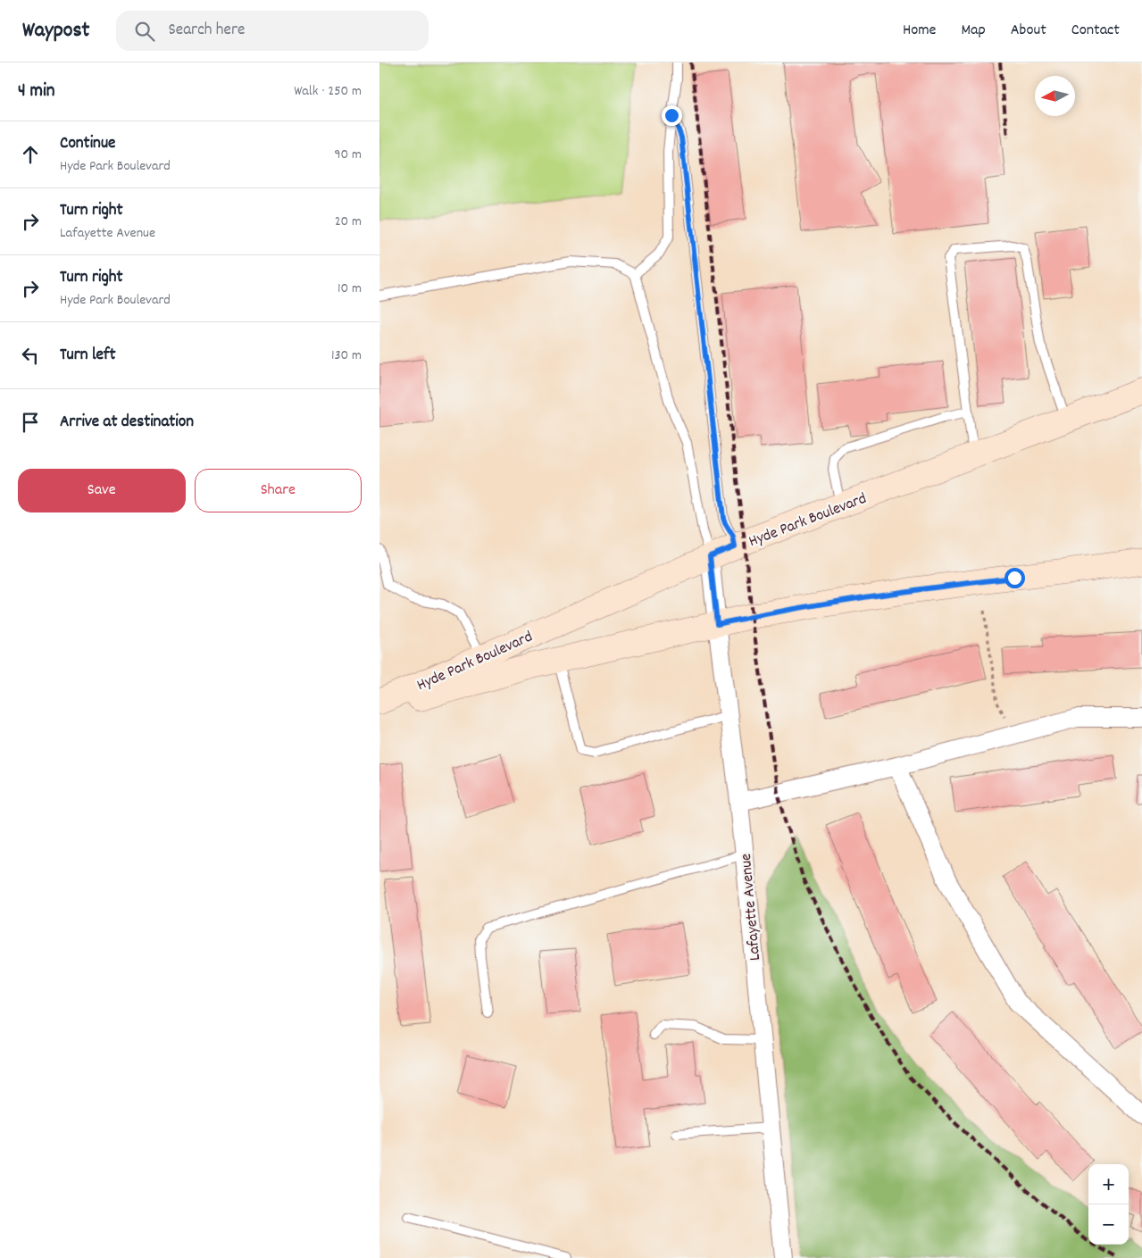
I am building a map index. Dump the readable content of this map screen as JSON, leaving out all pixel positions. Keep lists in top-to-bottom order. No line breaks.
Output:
{"streets":{"main road":["Hyde Park Boulevard"],"street":["Lafayette Avenue"]},"crossings":[["Hyde Park Boulevard","Lafayette Avenue"]],"north":"left","page":{"header":"Waypost","search":"Search here","nav":["Home","Map","About","Contact"],"heading":["4 min","Walk · 250 m"],"list":[["Continue","Hyde Park Boulevard","90 m"],["Turn right","Lafayette Avenue","20 m"],["Turn right","Hyde Park Boulevard","10 m"],["Turn left","130 m"],"Arrive at destination"],"buttons":["Save","Share"],"map_buttons":["+","−"]}}
